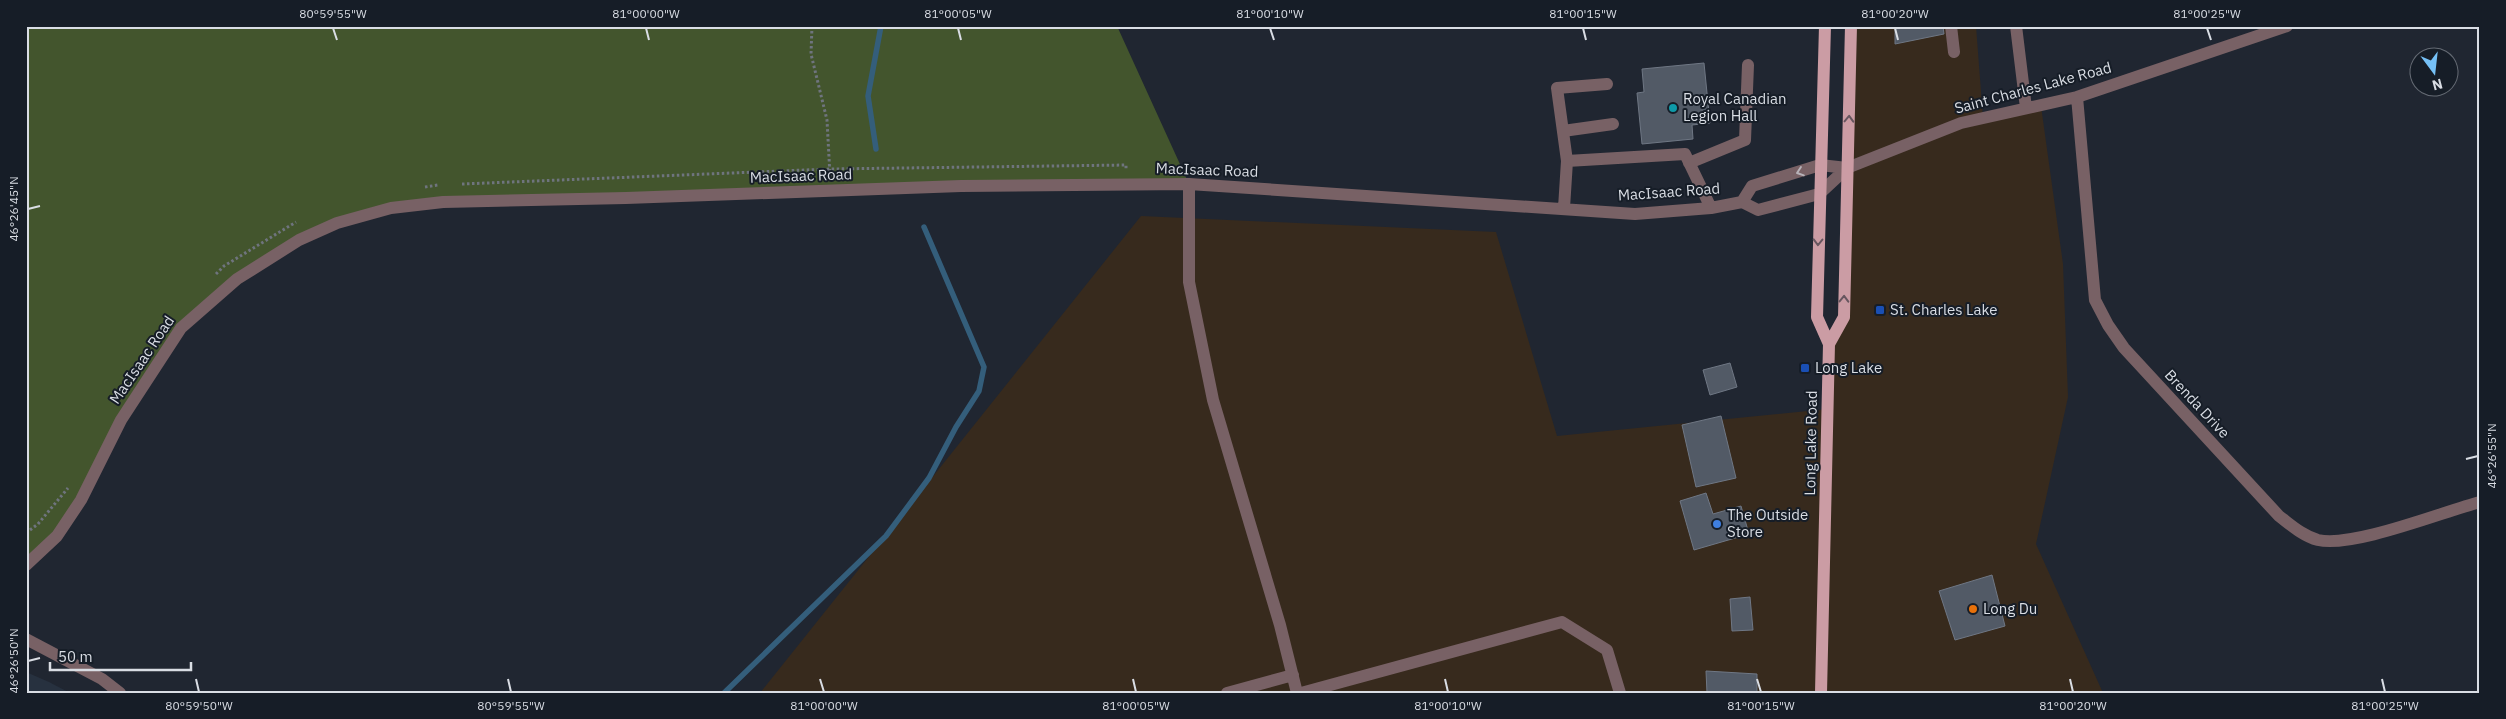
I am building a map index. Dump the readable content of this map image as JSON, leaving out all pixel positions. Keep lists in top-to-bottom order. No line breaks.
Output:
{"streets":{"main road":["Long Lake Road"],"street":["Saint Charles Lake Road","MacIsaac Road","Brenda Drive"]},"crossings":[["Saint Charles Lake Road","MacIsaac Road"],["Saint Charles Lake Road","Brenda Drive"],["Saint Charles Lake Road","Long Lake Road"],["MacIsaac Road","Long Lake Road"]],"places":{"other":["Royal Canadian Legion Hall","The Outside Store","Long Du"],"transit":["St. Charles Lake","Long Lake"]},"scale_bar":"50 m","north":"bottom","coordinates":["80°59'55\"W","81°00'00\"W","81°00'05\"W","81°00'10\"W","81°00'15\"W","81°00'20\"W","81°00'25\"W","46°26'45\"N","46°26'55\"N","46°26'50\"N","80°59'50\"W"]}
